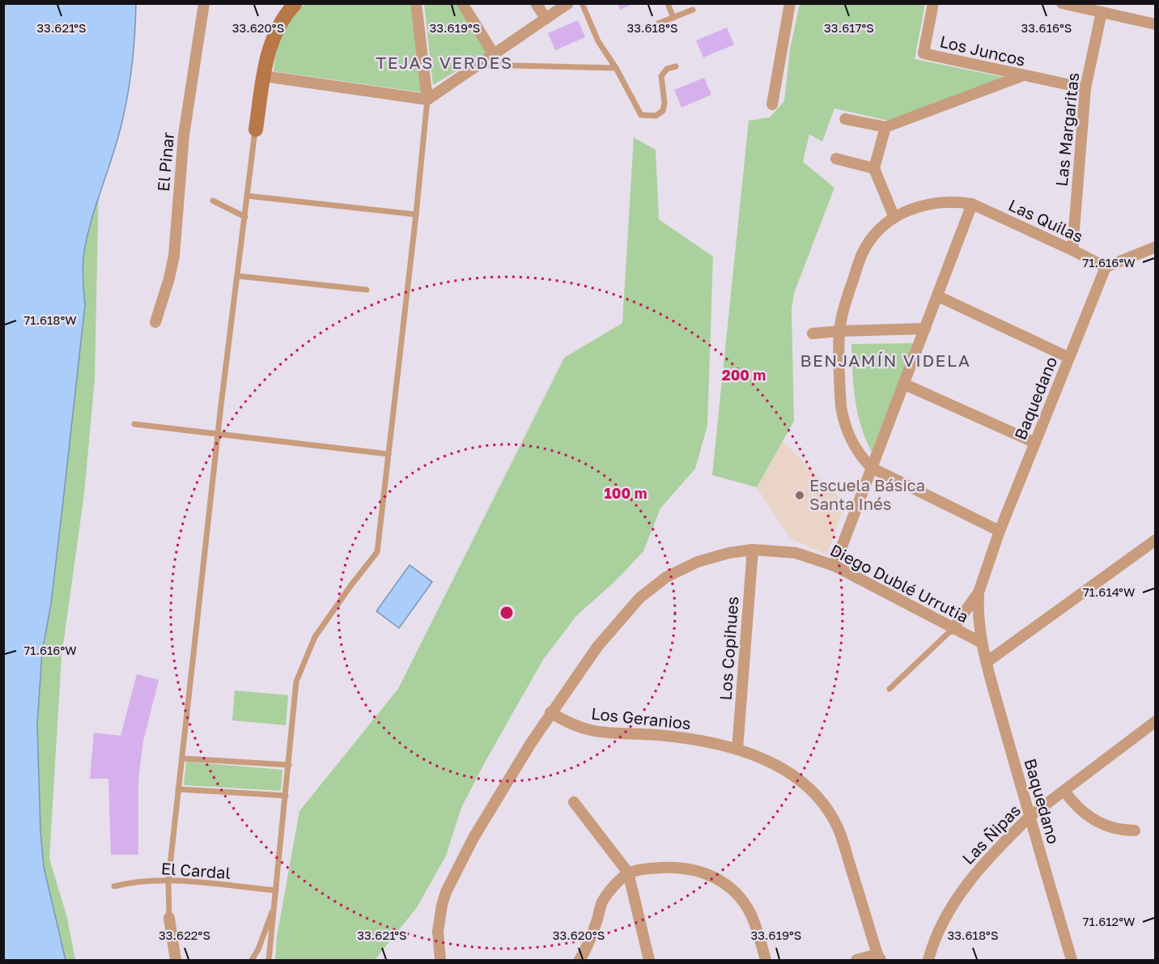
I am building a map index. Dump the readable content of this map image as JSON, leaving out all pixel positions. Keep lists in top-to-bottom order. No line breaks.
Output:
{"streets":{"street":["Los Juncos","Las Margaritas","El Pinar","Las Quilas","Baquedano","Diego Dublé Urrutia","Los Copihues","Los Geranios","Las Ñipas"],"lane":["El Cardal"]},"crossings":[["Los Juncos","Las Margaritas"],["Las Margaritas","Las Quilas"],["Las Quilas","Baquedano"],["Baquedano","Diego Dublé Urrutia"],["Baquedano","Las Ñipas"],["Diego Dublé Urrutia","Los Copihues"],["Diego Dublé Urrutia","Los Geranios"],["Los Copihues","Los Geranios"]],"districts":["TEJAS VERDES","BENJAMÍN VIDELA"],"places":["Escuela Básica Santa Inés"],"coordinates":["33.621°S","33.619°S","33.617°S","33.620°S","33.618°S","33.616°S","71.616°W","71.618°W","71.614°W","71.612°W","33.622°S"],"rings":["200 m","100 m"]}
